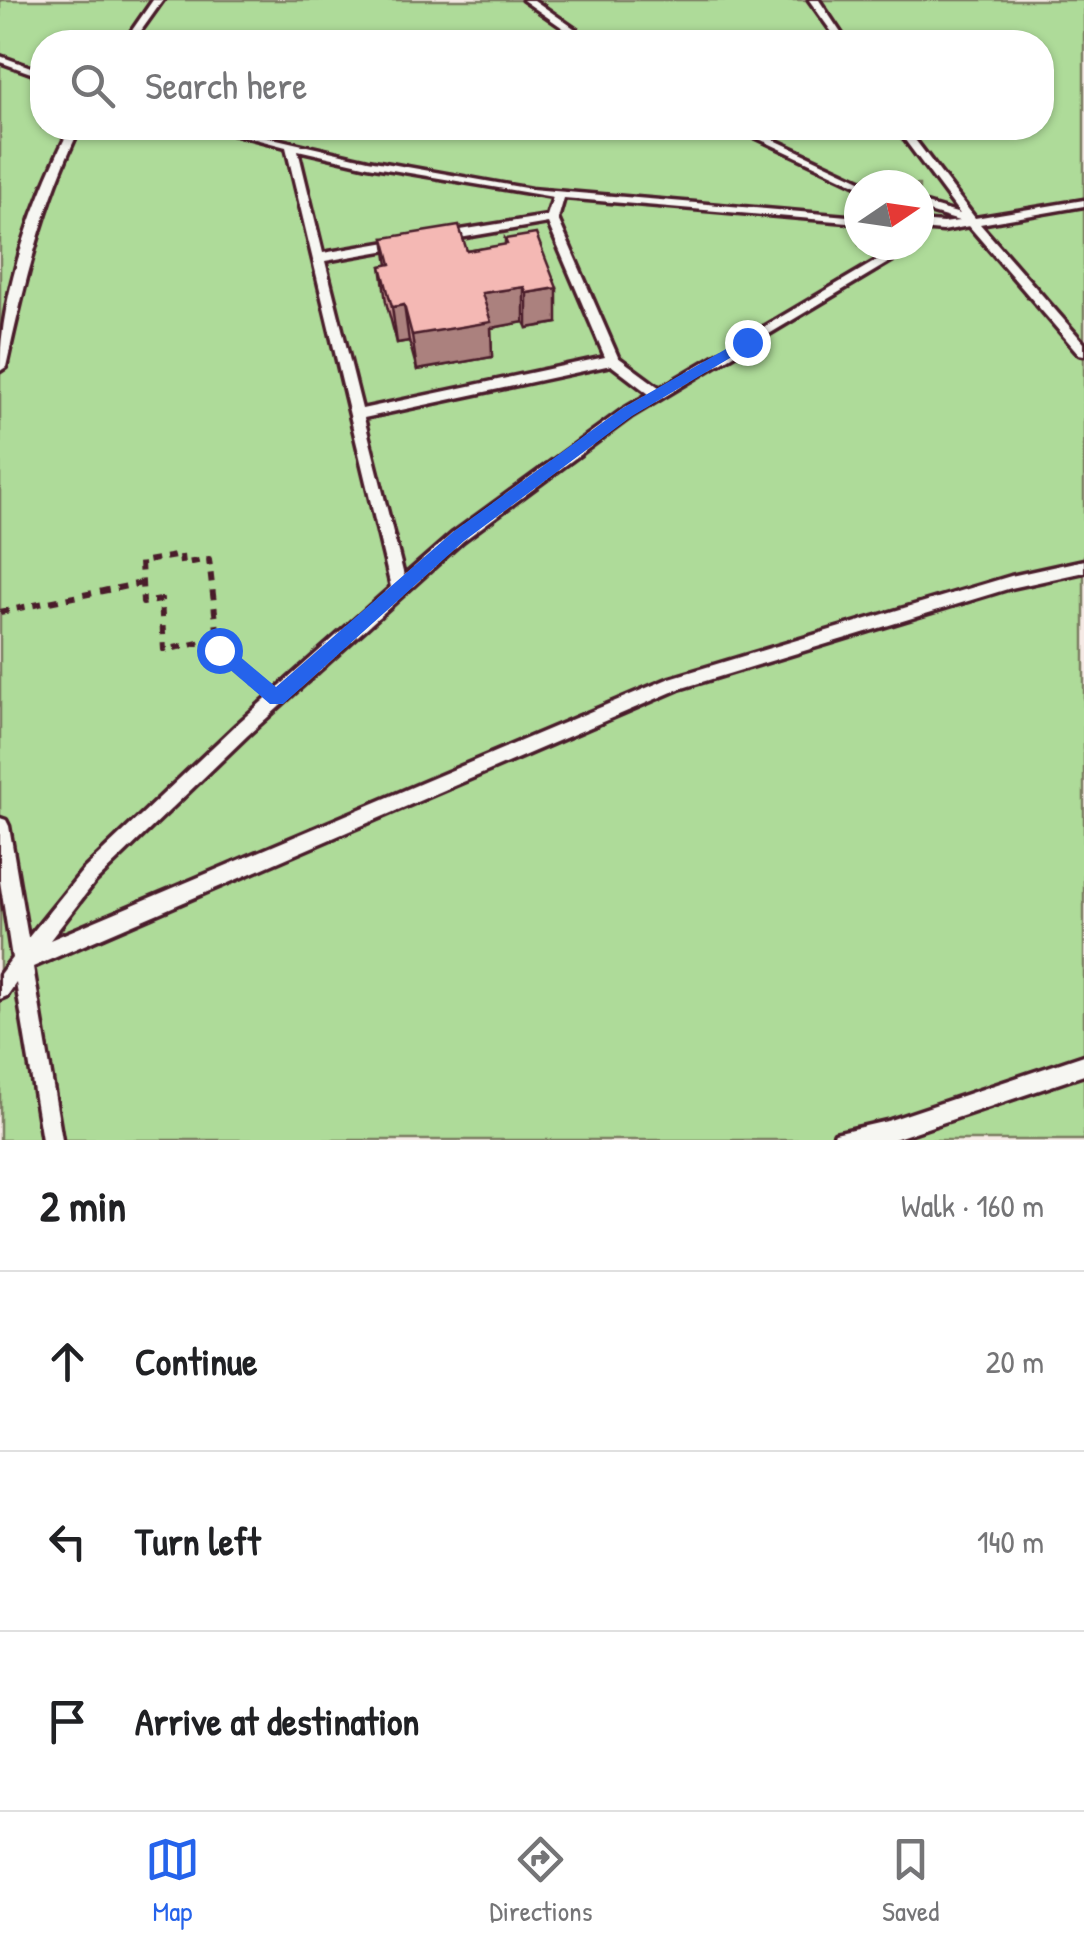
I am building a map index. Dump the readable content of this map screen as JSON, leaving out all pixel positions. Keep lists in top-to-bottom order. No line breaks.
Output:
{"north":"right","page":{"search":"Search here","heading":["2 min","Walk · 160 m"],"list":[["Continue","20 m"],["Turn left","140 m"],"Arrive at destination"],"nav":["Map","Directions","Saved"]}}
